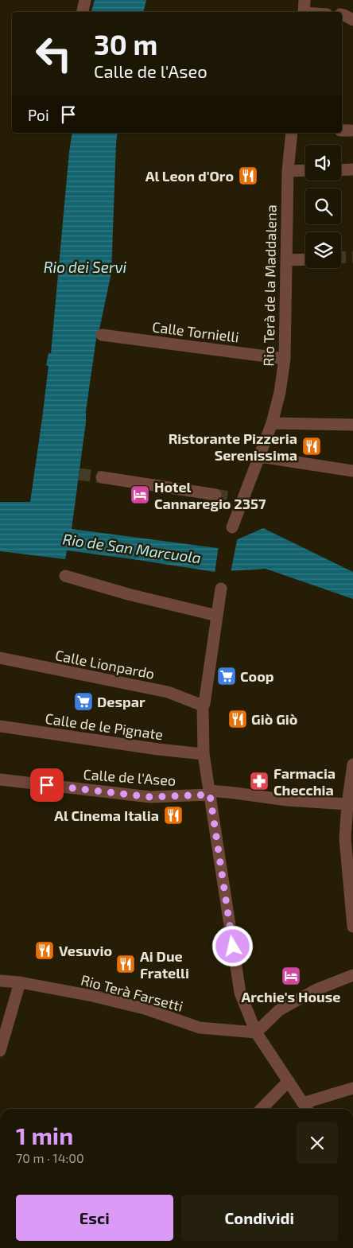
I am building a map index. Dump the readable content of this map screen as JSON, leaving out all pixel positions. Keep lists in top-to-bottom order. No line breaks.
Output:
{"streets":{"street":["Rio Terà de la Maddalena","Calle Tornielli","Calle Lionpardo","Calle de le Pignate","Calle de l'Aseo","Rio Terà Farsetti"]},"crossings":[["Rio Terà de la Maddalena","Calle Tornielli"]],"water":["Rio dei Servi","Rio de San Marcuola"],"places":{"restaurant":["Al Leon d'Oro","Ristorante Pizzeria Serenissima","Giò Giò","Al Cinema Italia","Vesuvio","Ai Due Fratelli"],"hotel":["Hotel Cannaregio 2357","Archie's House"],"supermarket":["Coop","Despar"],"pharmacy":["Farmacia Checchia"]},"page":{"turn":["30 m","Calle de l'Aseo"],"then":"Poi","heading":["1 min","70 m · 14:00"],"buttons":["Esci","Condividi"]}}
